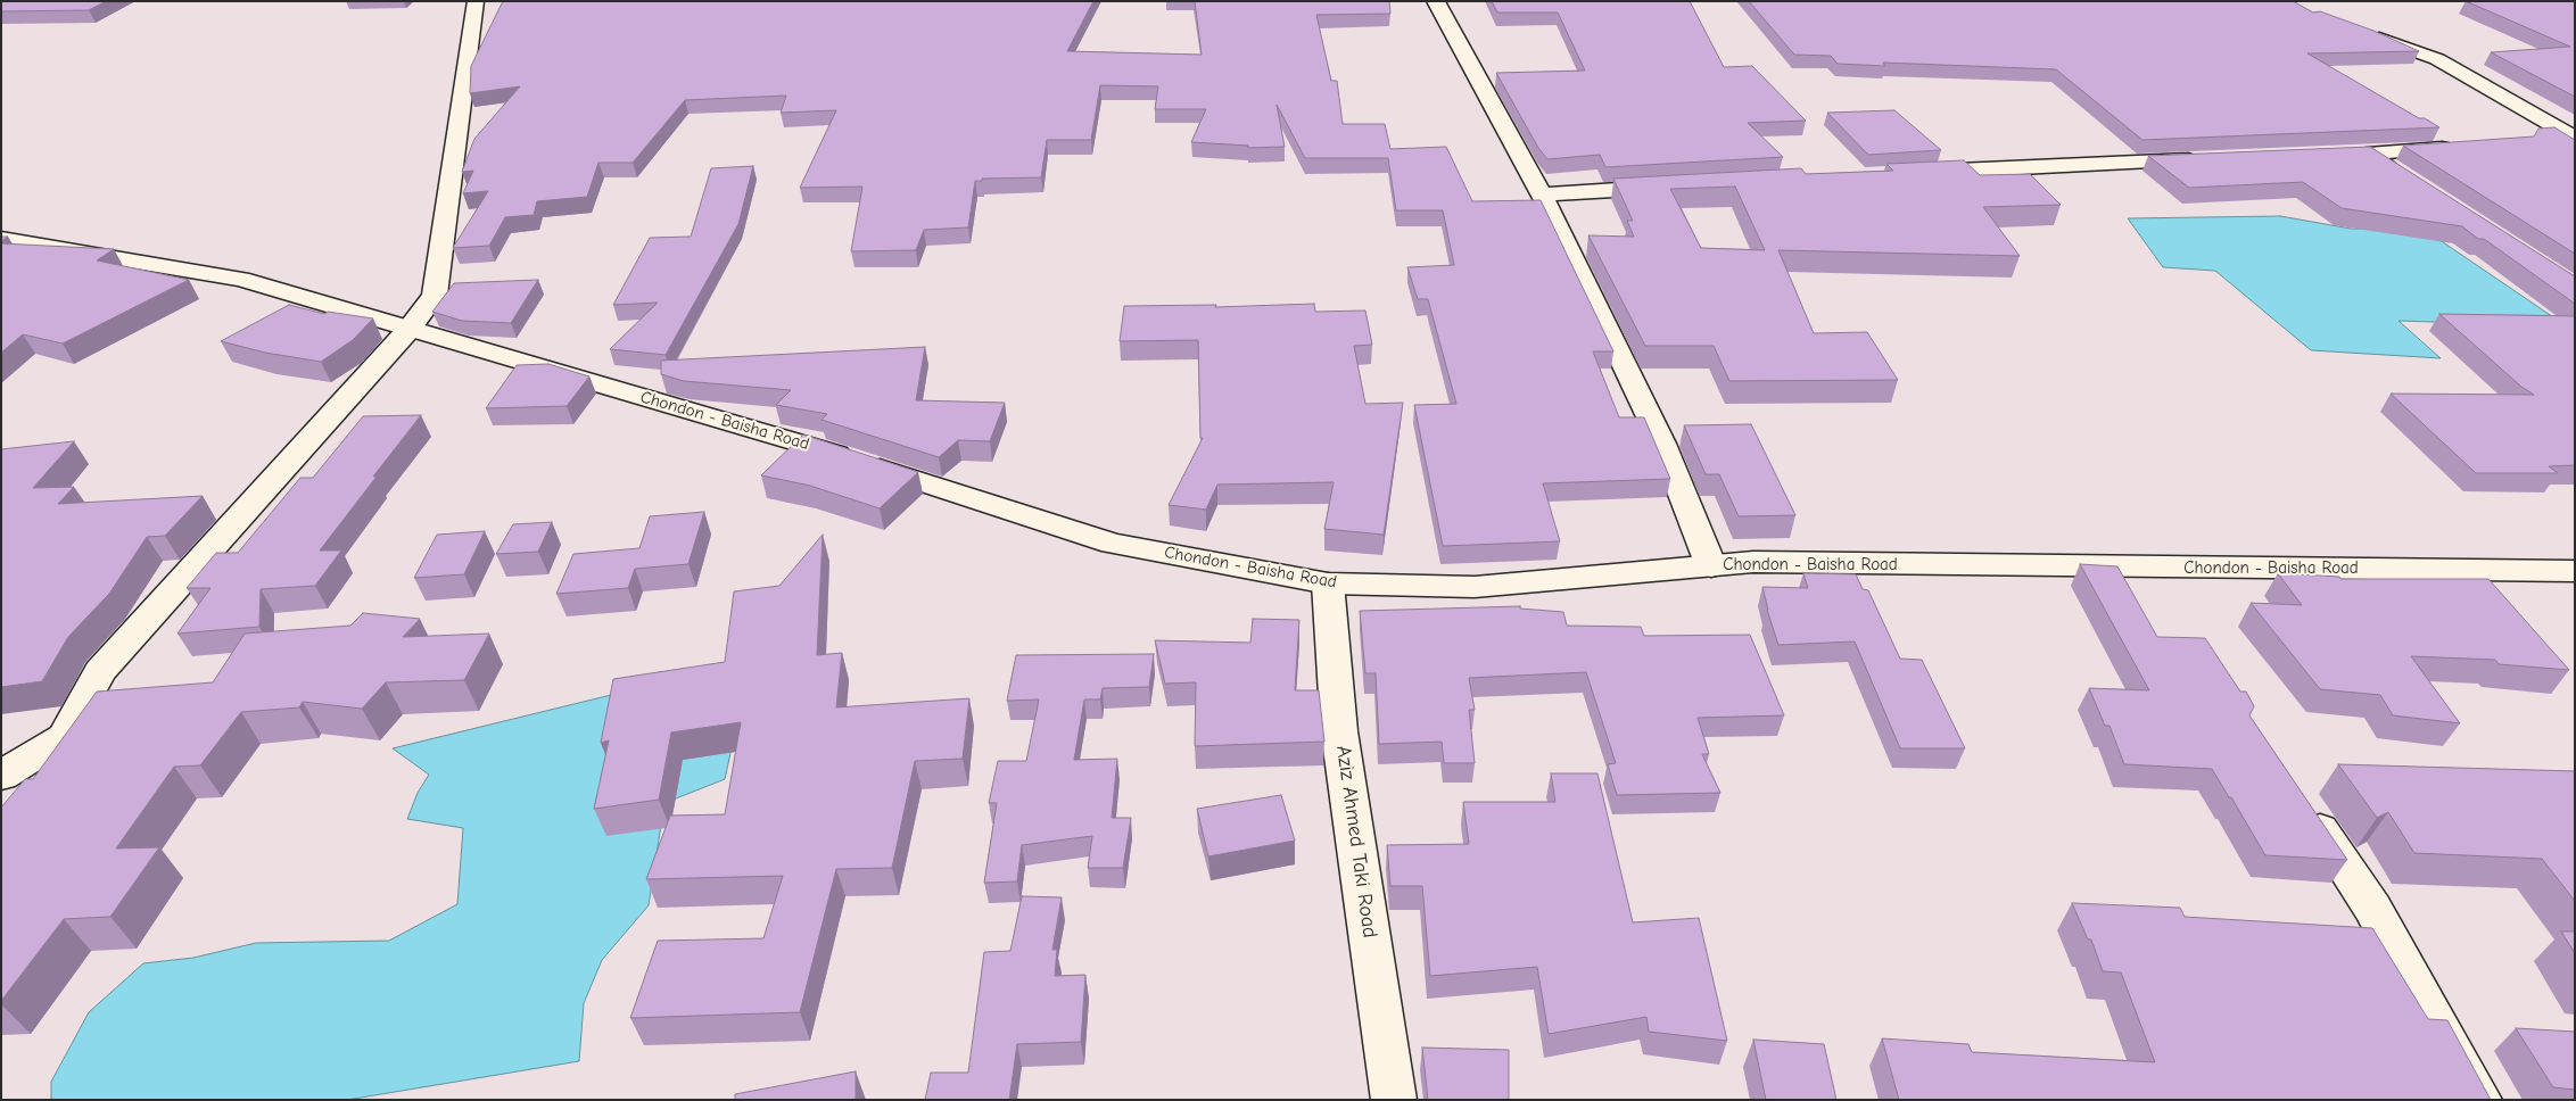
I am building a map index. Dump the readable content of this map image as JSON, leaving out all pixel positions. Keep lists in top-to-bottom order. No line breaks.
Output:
{"streets":{"street":["Chondon - Baisha Road","Aziz Ahmed Taki Road"]},"crossings":[["Chondon - Baisha Road","Aziz Ahmed Taki Road"]]}
